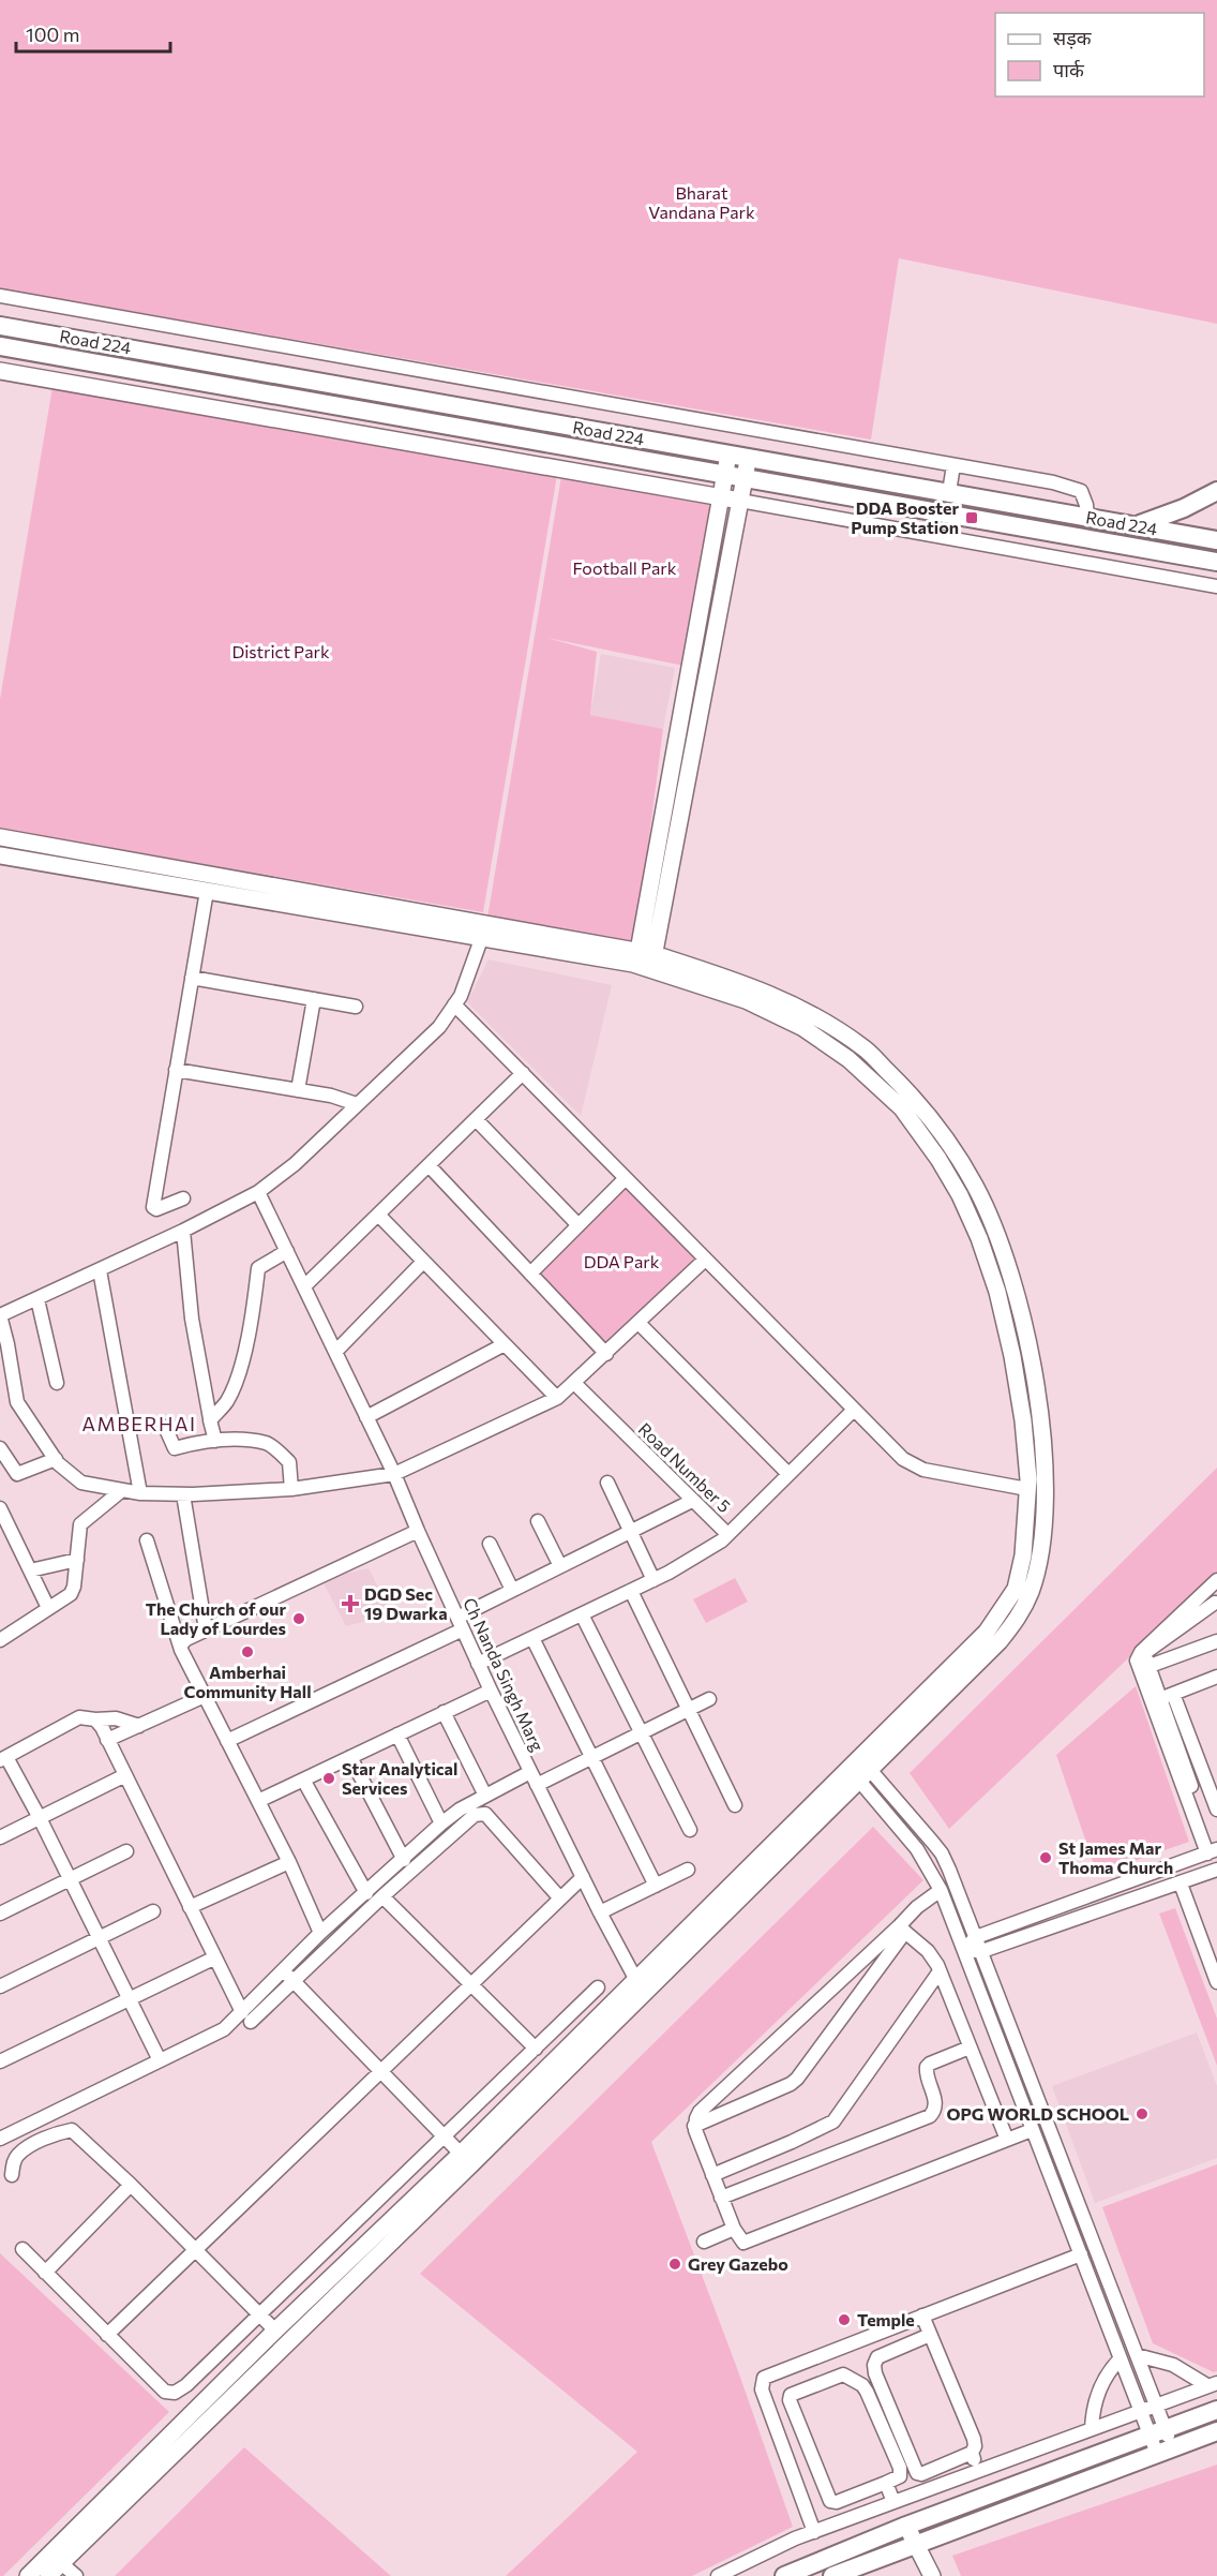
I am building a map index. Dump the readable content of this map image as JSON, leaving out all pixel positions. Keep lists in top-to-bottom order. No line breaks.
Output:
{"streets":{"main road":["Road 224"],"street":["Road Number 5","Ch Nanda Singh Marg"]},"districts":["AMBERHAI"],"parks":["Bharat Vandana Park","Football Park","District Park","DDA Park"],"places":{"transit":["DDA Booster Pump Station"],"health":["DGD Sec 19 Dwarka"],"other":["The Church of our Lady of Lourdes","Amberhai Community Hall","Star Analytical Services","St James Mar Thoma Church","OPG WORLD SCHOOL","Grey Gazebo","Temple"]},"legend":["सड़क","पार्क"],"scale_bar":"100 m"}
